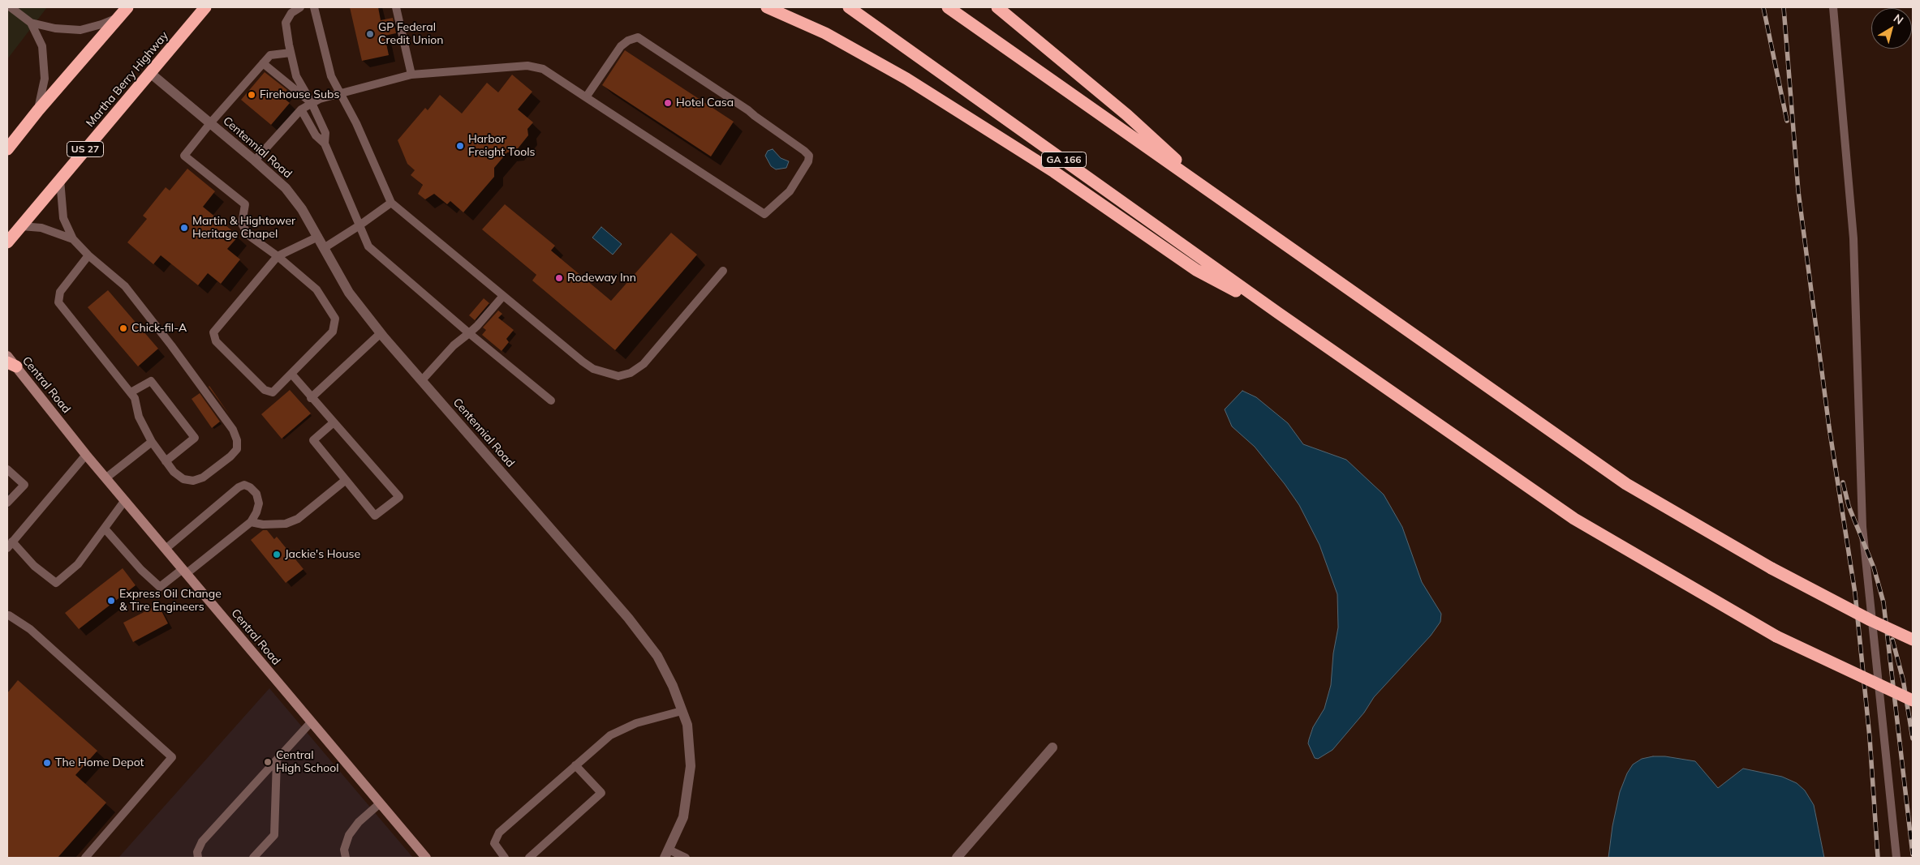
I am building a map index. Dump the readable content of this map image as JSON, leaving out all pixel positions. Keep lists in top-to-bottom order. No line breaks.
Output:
{"streets":{"highway":["Martha Berry Highway","US 27","GA 166"],"street":["Centennial Road","Central Road"]},"crossings":[["Martha Berry Highway","Centennial Road"]],"places":["GP Federal Credit Union","Firehouse Subs","Hotel Casa","Harbor Freight Tools","Martin & Hightower Heritage Chapel","Rodeway Inn","Chick-fil-A","Jackie's House","Express Oil Change & Tire Engineers","Central High School","The Home Depot"],"north":"top right"}
